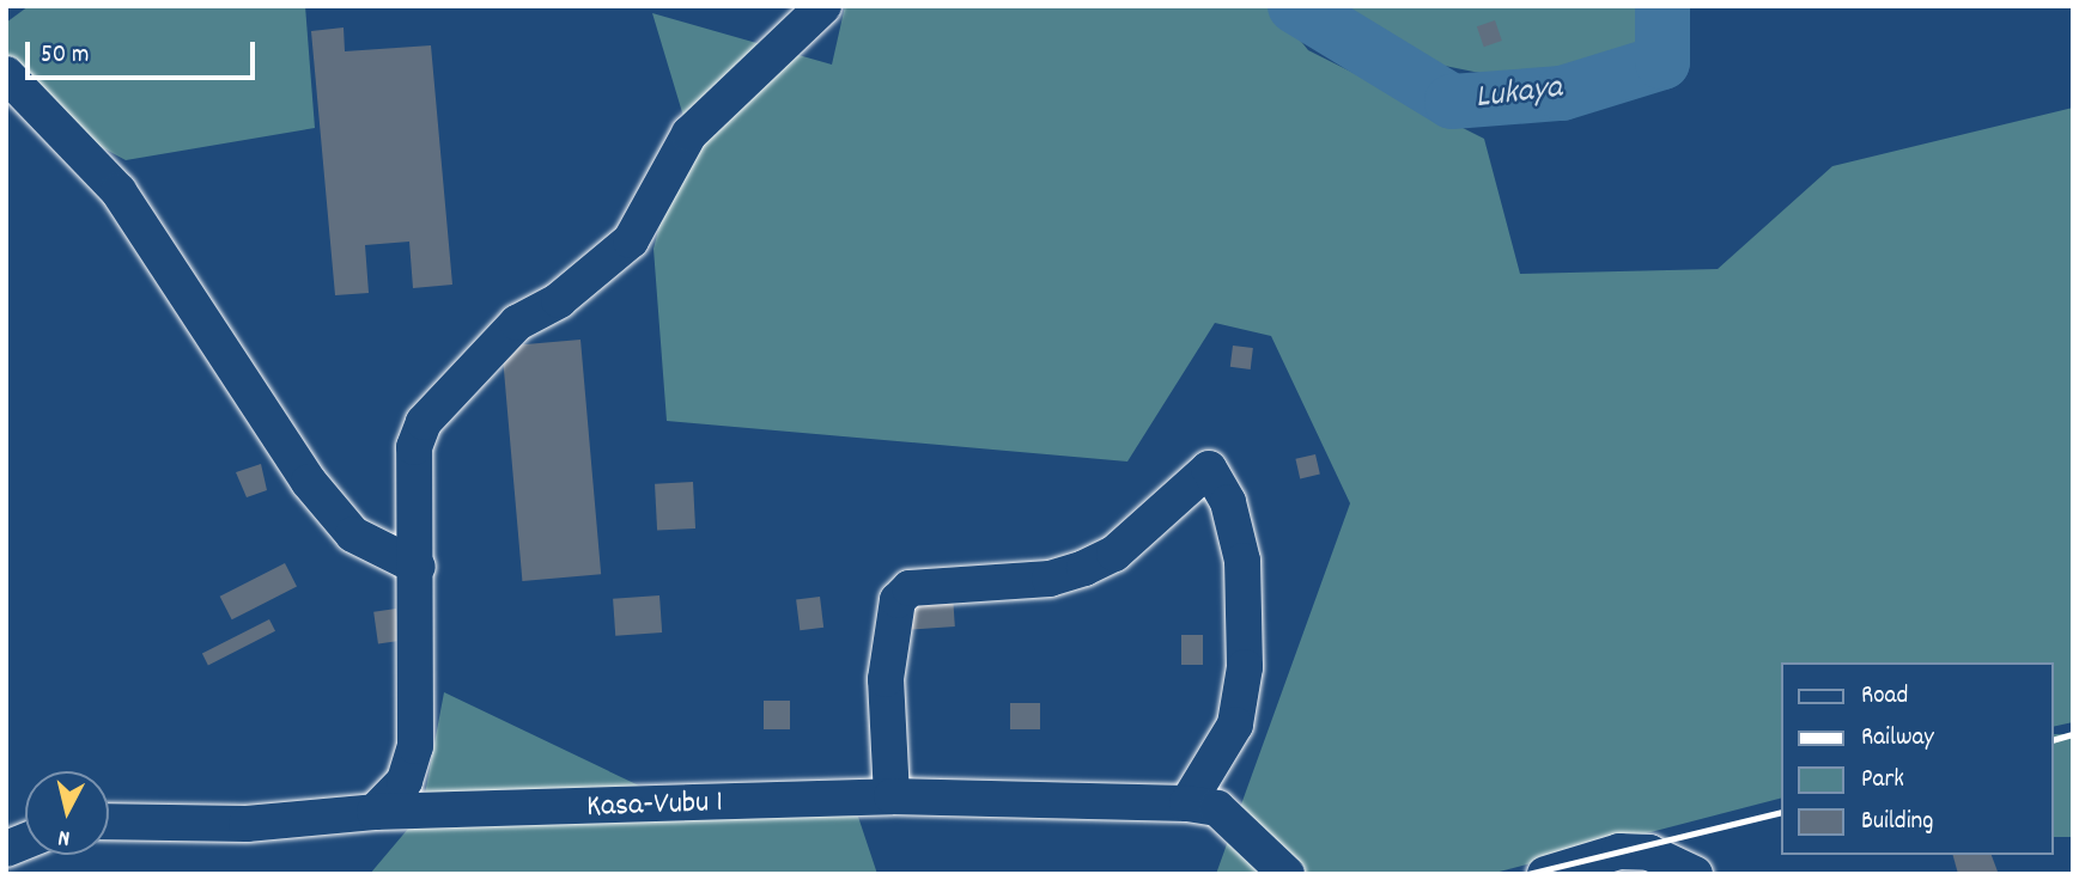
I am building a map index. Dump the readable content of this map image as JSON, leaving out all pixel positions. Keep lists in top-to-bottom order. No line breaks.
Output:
{"streets":{"street":["Kasa-Vubu 1"]},"water":["Lukaya"],"legend":["Road","Railway","Park","Building"],"scale_bar":"50 m","north":"bottom"}
